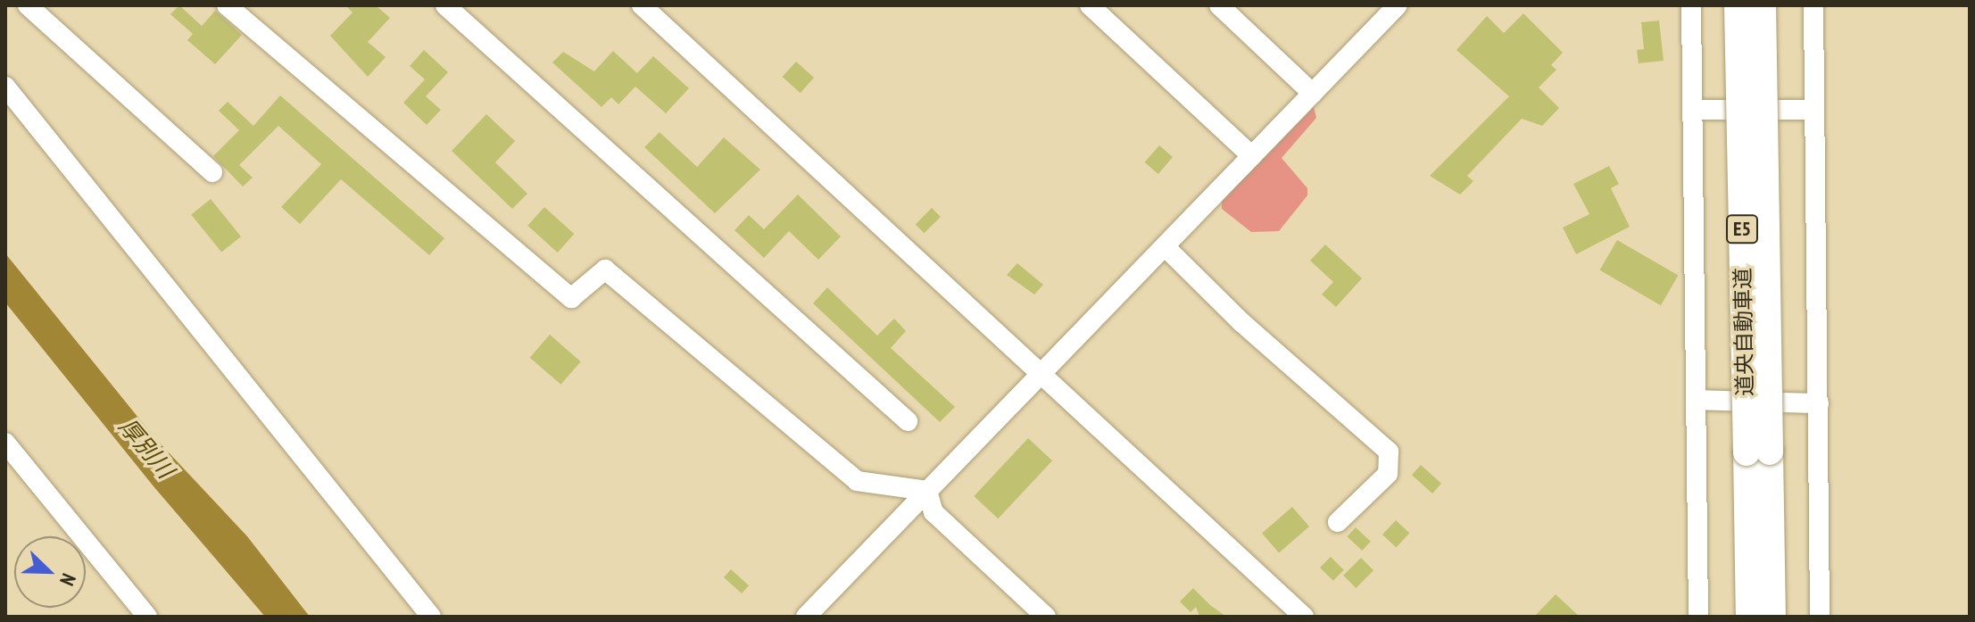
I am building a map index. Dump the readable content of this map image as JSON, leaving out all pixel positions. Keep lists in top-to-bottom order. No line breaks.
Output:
{"streets":{"highway":["E5","道央自動車道"]},"water":["厚別川"],"north":"bottom right"}
